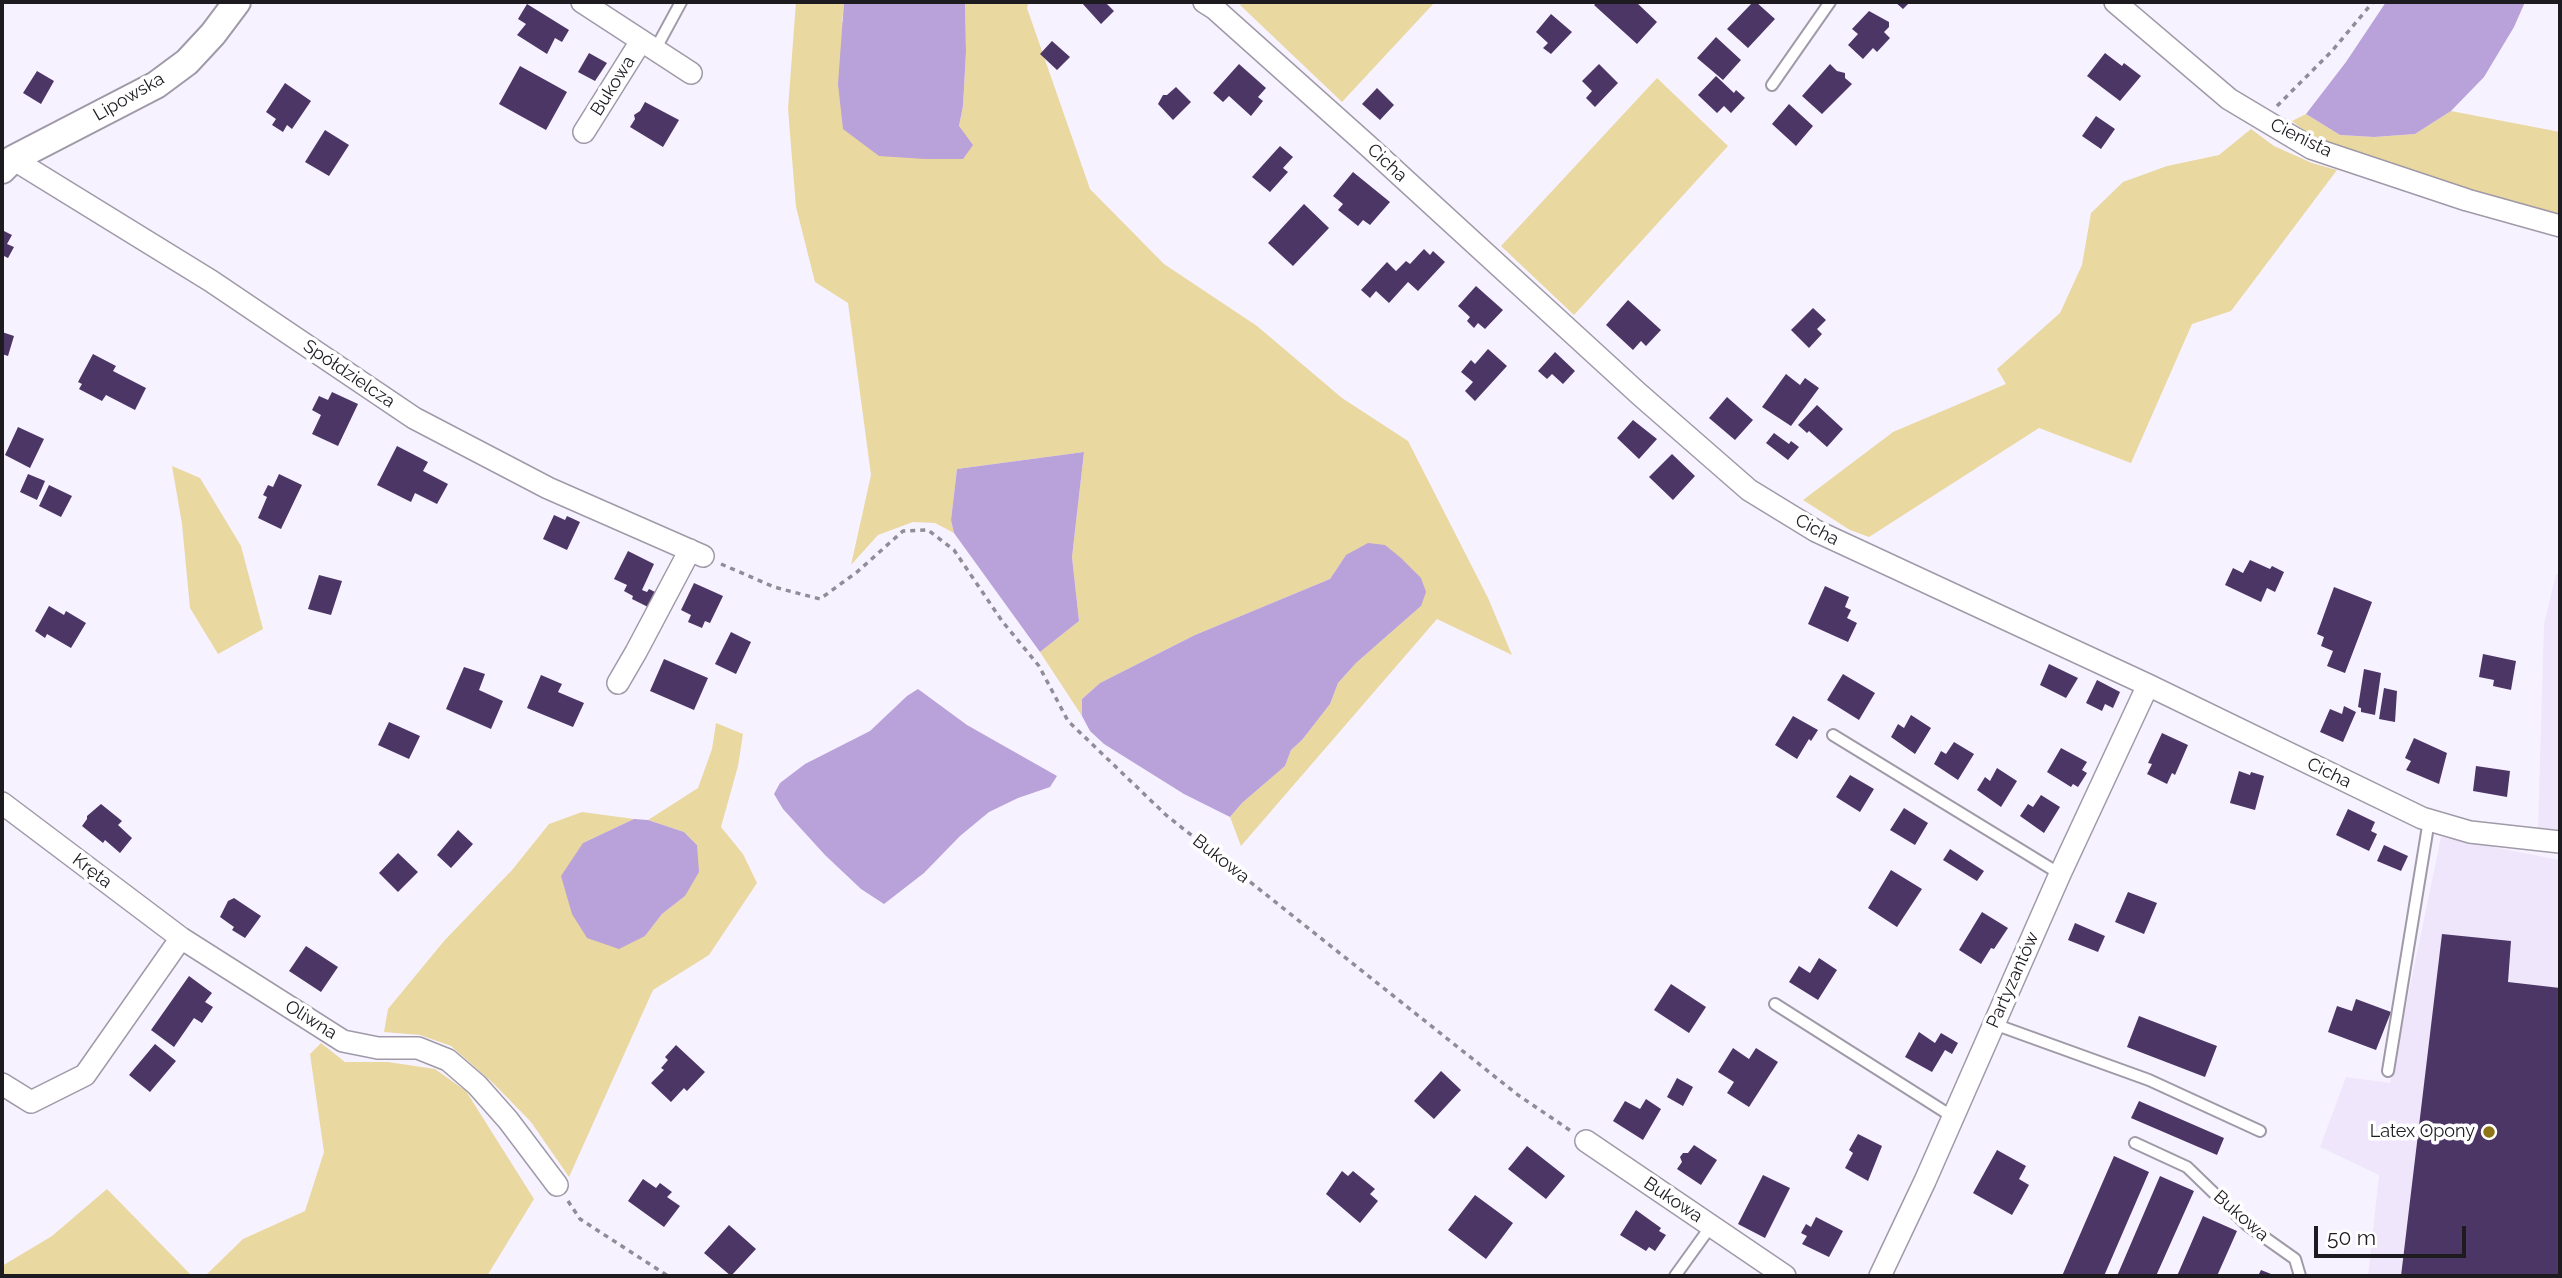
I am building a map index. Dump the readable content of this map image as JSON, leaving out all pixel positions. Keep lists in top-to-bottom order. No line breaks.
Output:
{"streets":{"street":["Bukowa","Lipowska","Cienista","Cicha","Spółdzielcza","Kręta","Partyzantów","Oliwna"]},"crossings":[["Bukowa","Spółdzielcza"],["Lipowska","Spółdzielcza"],["Cicha","Partyzantów"],["Kręta","Oliwna"]],"places":["Latex Opony"],"scale_bar":"50 m"}
